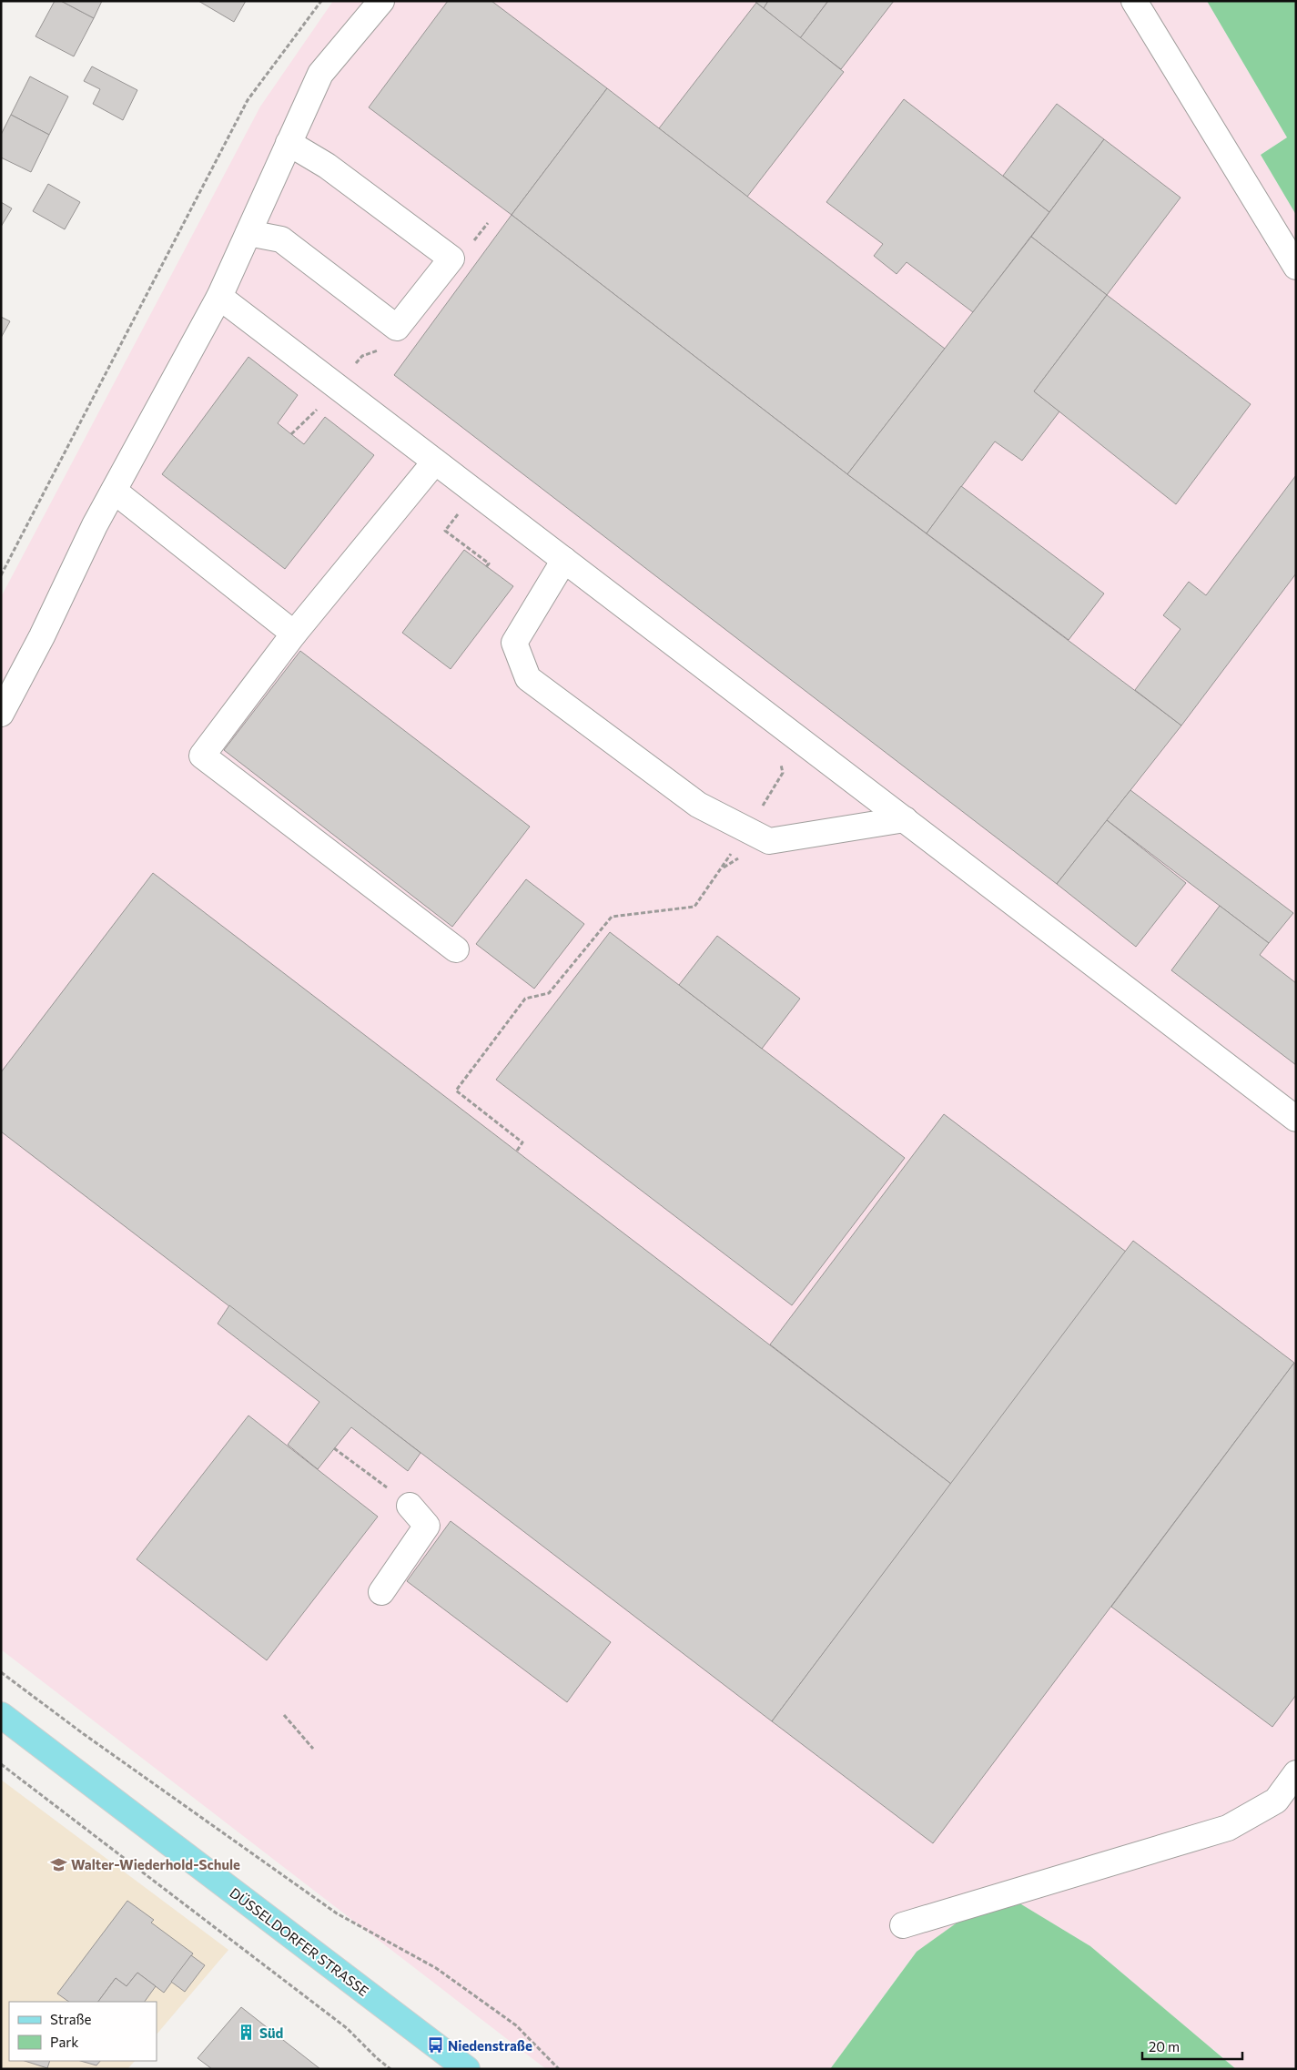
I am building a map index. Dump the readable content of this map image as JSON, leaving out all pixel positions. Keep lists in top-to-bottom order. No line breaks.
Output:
{"streets":{"main road":["DÜSSELDORFER STRASSE"]},"places":{"school or university":["Walter-Wiederhold-Schule"],"building":["Süd"],"bus stop":["Niedenstraße"]},"legend":["Straße","Park"],"scale_bar":"20 m"}
